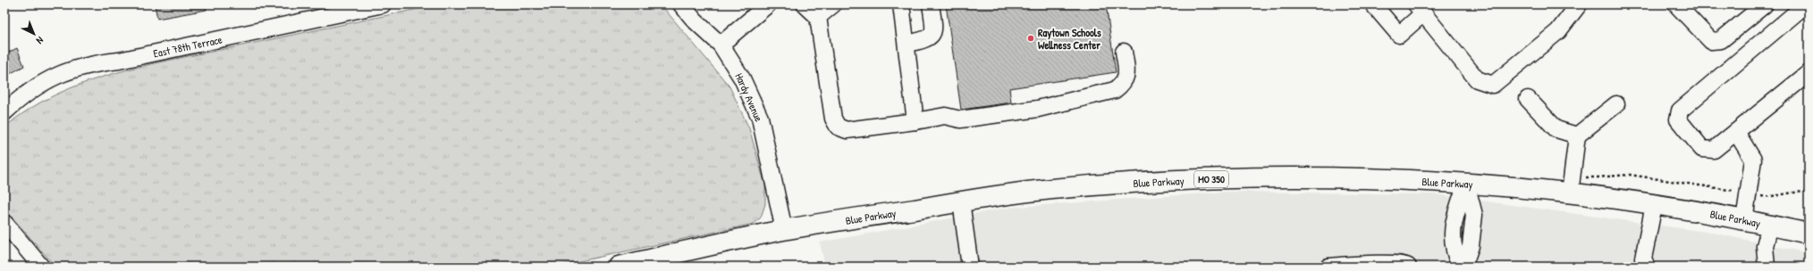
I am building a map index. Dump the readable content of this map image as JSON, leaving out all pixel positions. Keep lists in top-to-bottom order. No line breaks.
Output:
{"streets":{"highway":["MO 350","Blue Parkway"],"street":["East 78th Terrace","Hardy Avenue"]},"crossings":[["Hardy Avenue","Blue Parkway"]],"places":["Raytown Schools Wellness Center"],"north":"bottom right"}
